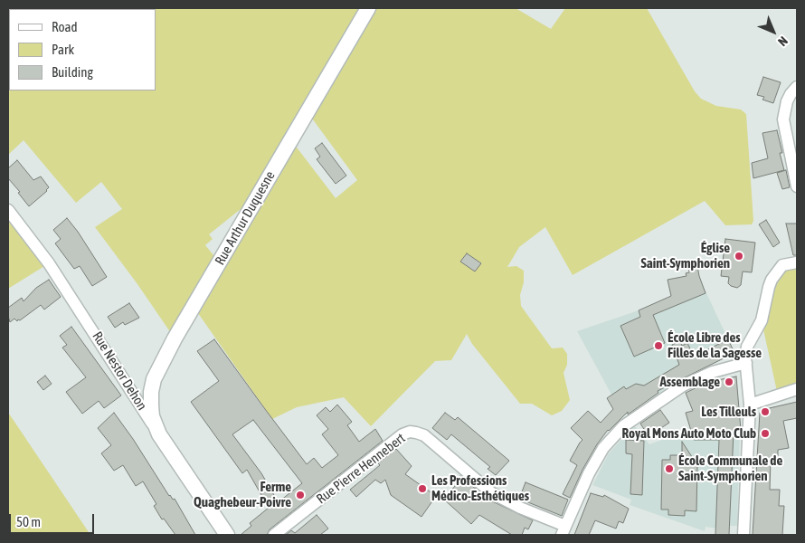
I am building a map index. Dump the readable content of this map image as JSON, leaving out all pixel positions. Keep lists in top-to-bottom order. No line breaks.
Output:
{"streets":{"main road":["Rue Arthur Duquesne","Rue Nestor Dehon"],"street":["Rue Pierre Hennebert"]},"crossings":[["Rue Arthur Duquesne","Rue Nestor Dehon"]],"places":["Église Saint-Symphorien","École Libre des Filles de la Sagesse","Assemblage","Les Tilleuls","Royal Mons Auto Moto Club","École Communale de Saint-Symphorien","Les Professions Médico-Esthétiques","Ferme Quaghebeur-Poivre"],"legend":["Road","Park","Building"],"scale_bar":"50 m","north":"bottom right"}
